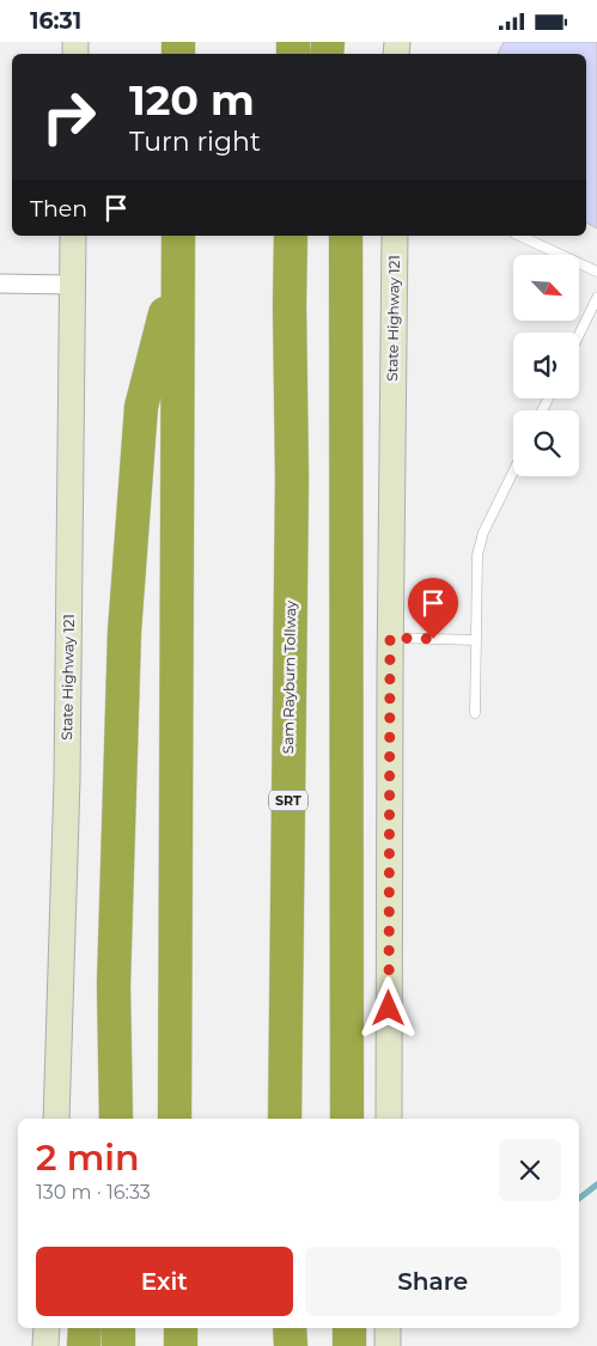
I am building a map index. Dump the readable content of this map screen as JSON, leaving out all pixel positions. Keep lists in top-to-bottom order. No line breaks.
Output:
{"streets":{"highway":["Sam Rayburn Tollway","SRT"],"main road":["State Highway 121"]},"north":"bottom right","page":{"status":"16:31","turn":["120 m","Turn right"],"then":"Then","heading":["2 min","130 m · 16:33"],"buttons":["Exit","Share"]}}
